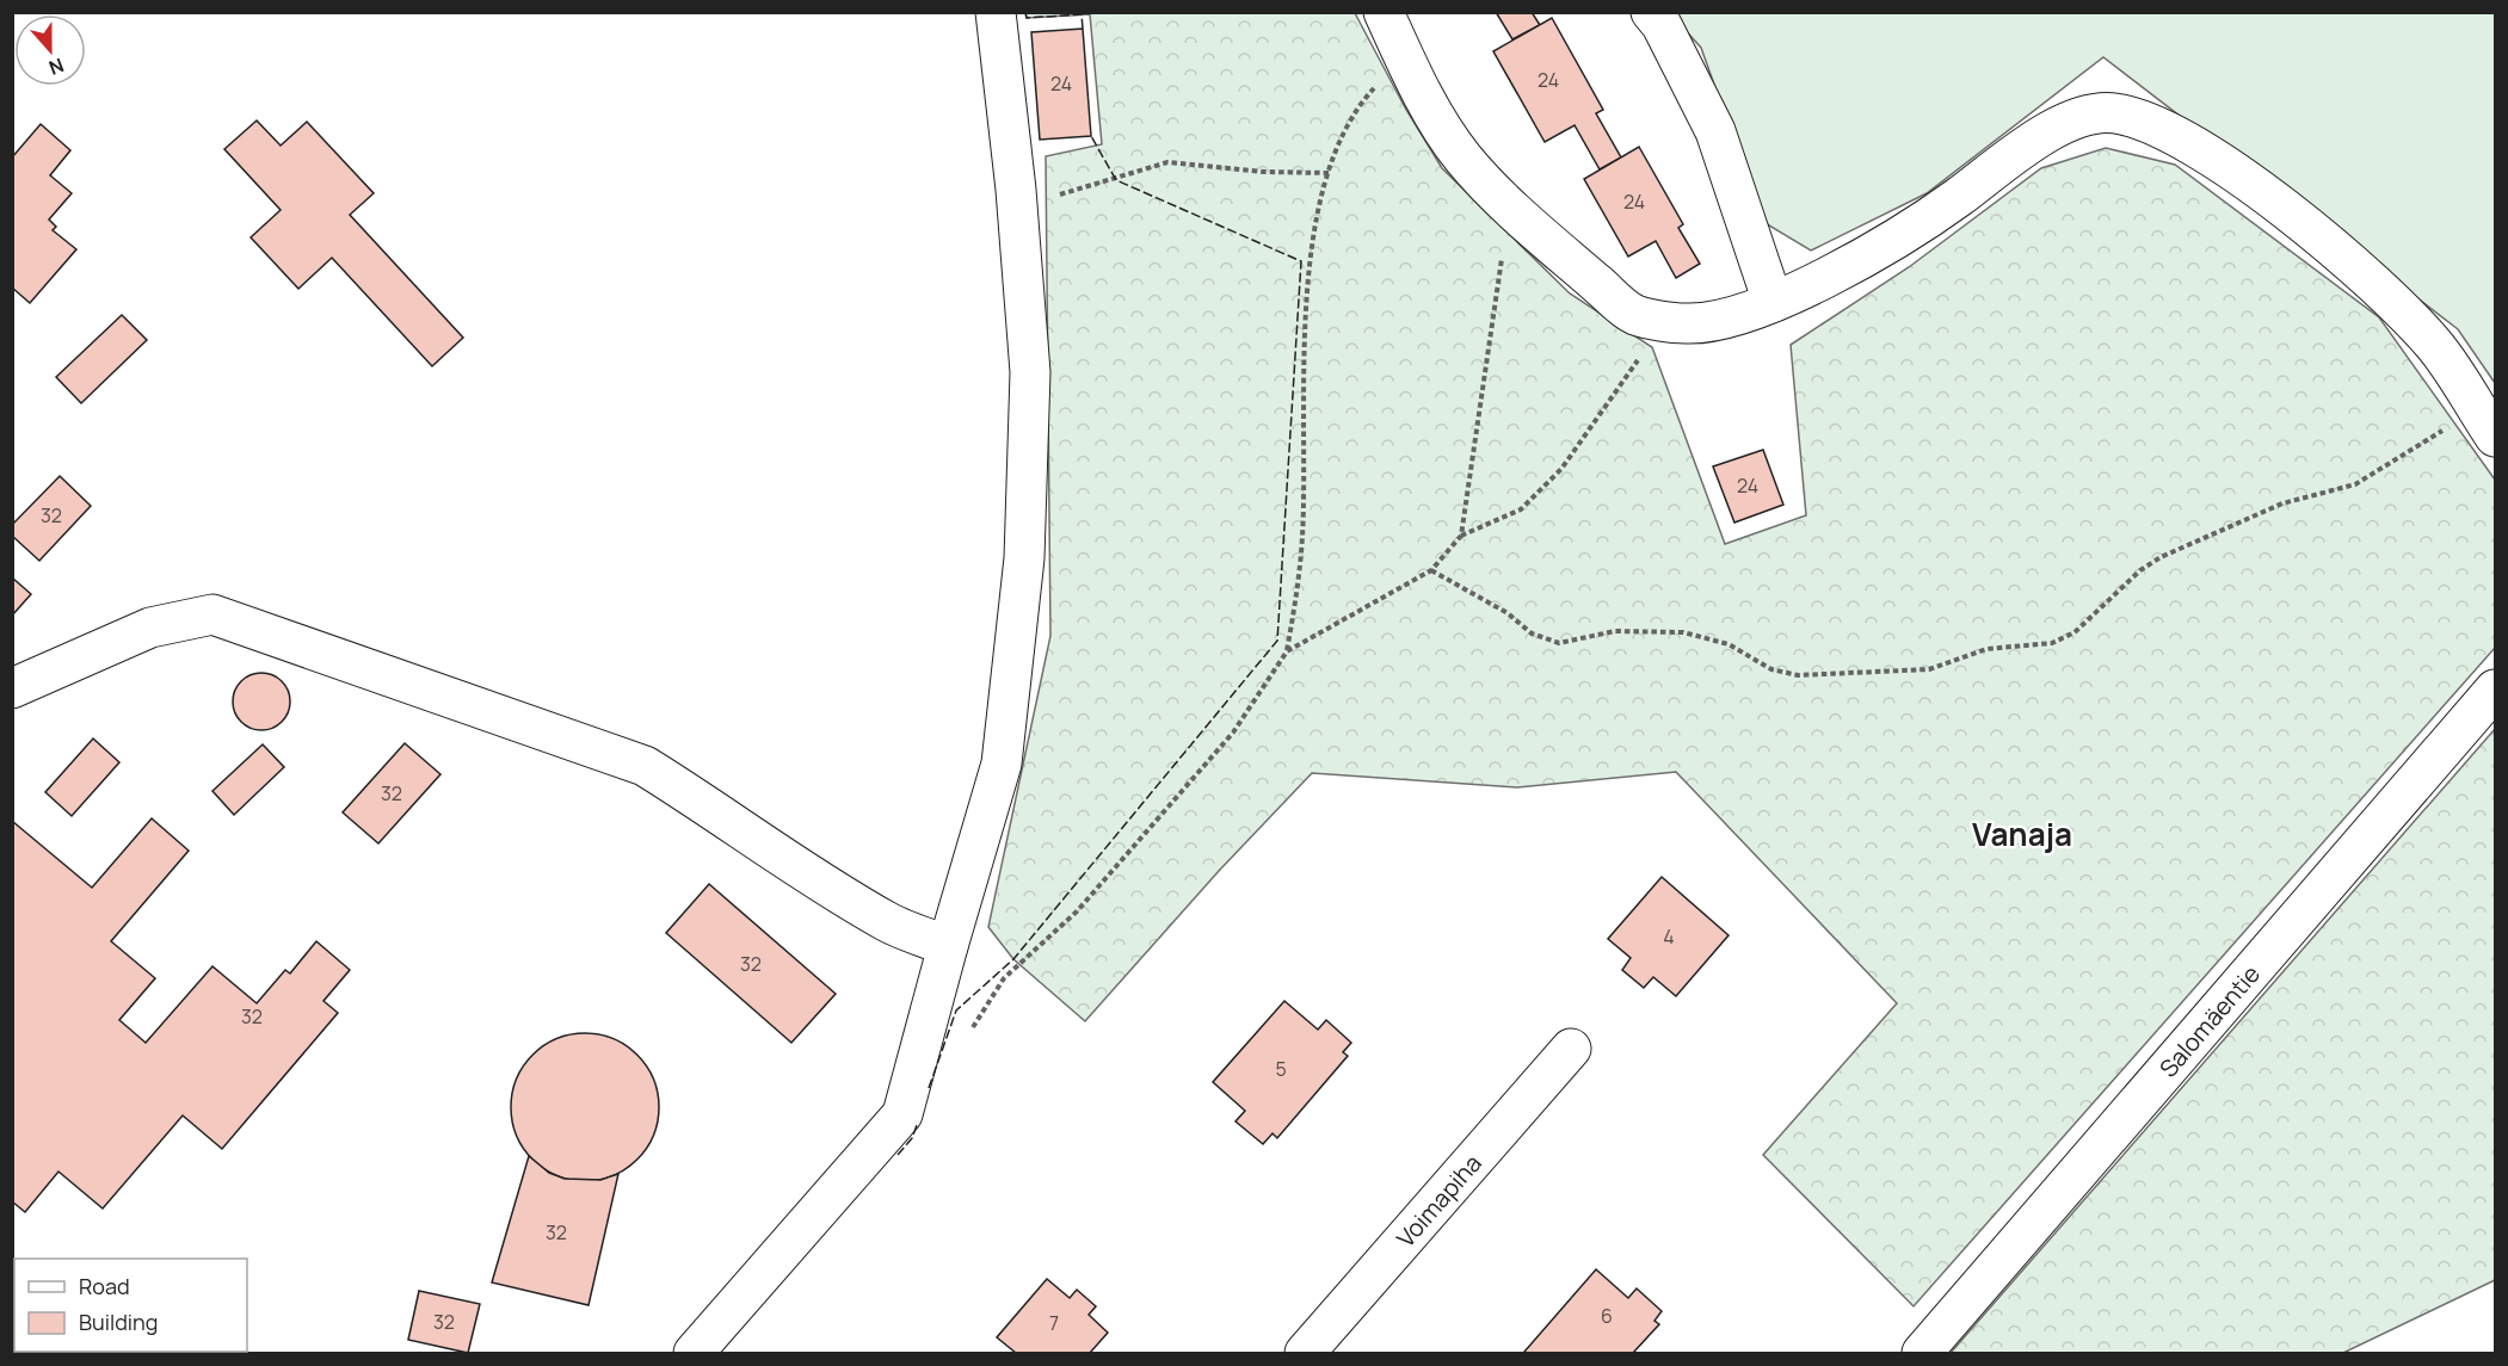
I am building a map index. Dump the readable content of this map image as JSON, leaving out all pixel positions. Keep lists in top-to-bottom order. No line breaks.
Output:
{"streets":{"street":["Salomäentie","Voimapiha"]},"districts":["Vanaja"],"house_numbers":["24","24","24","24","32","32","4","32","32","5","32","6","32","7"],"legend":["Road","Building"],"north":"bottom"}
